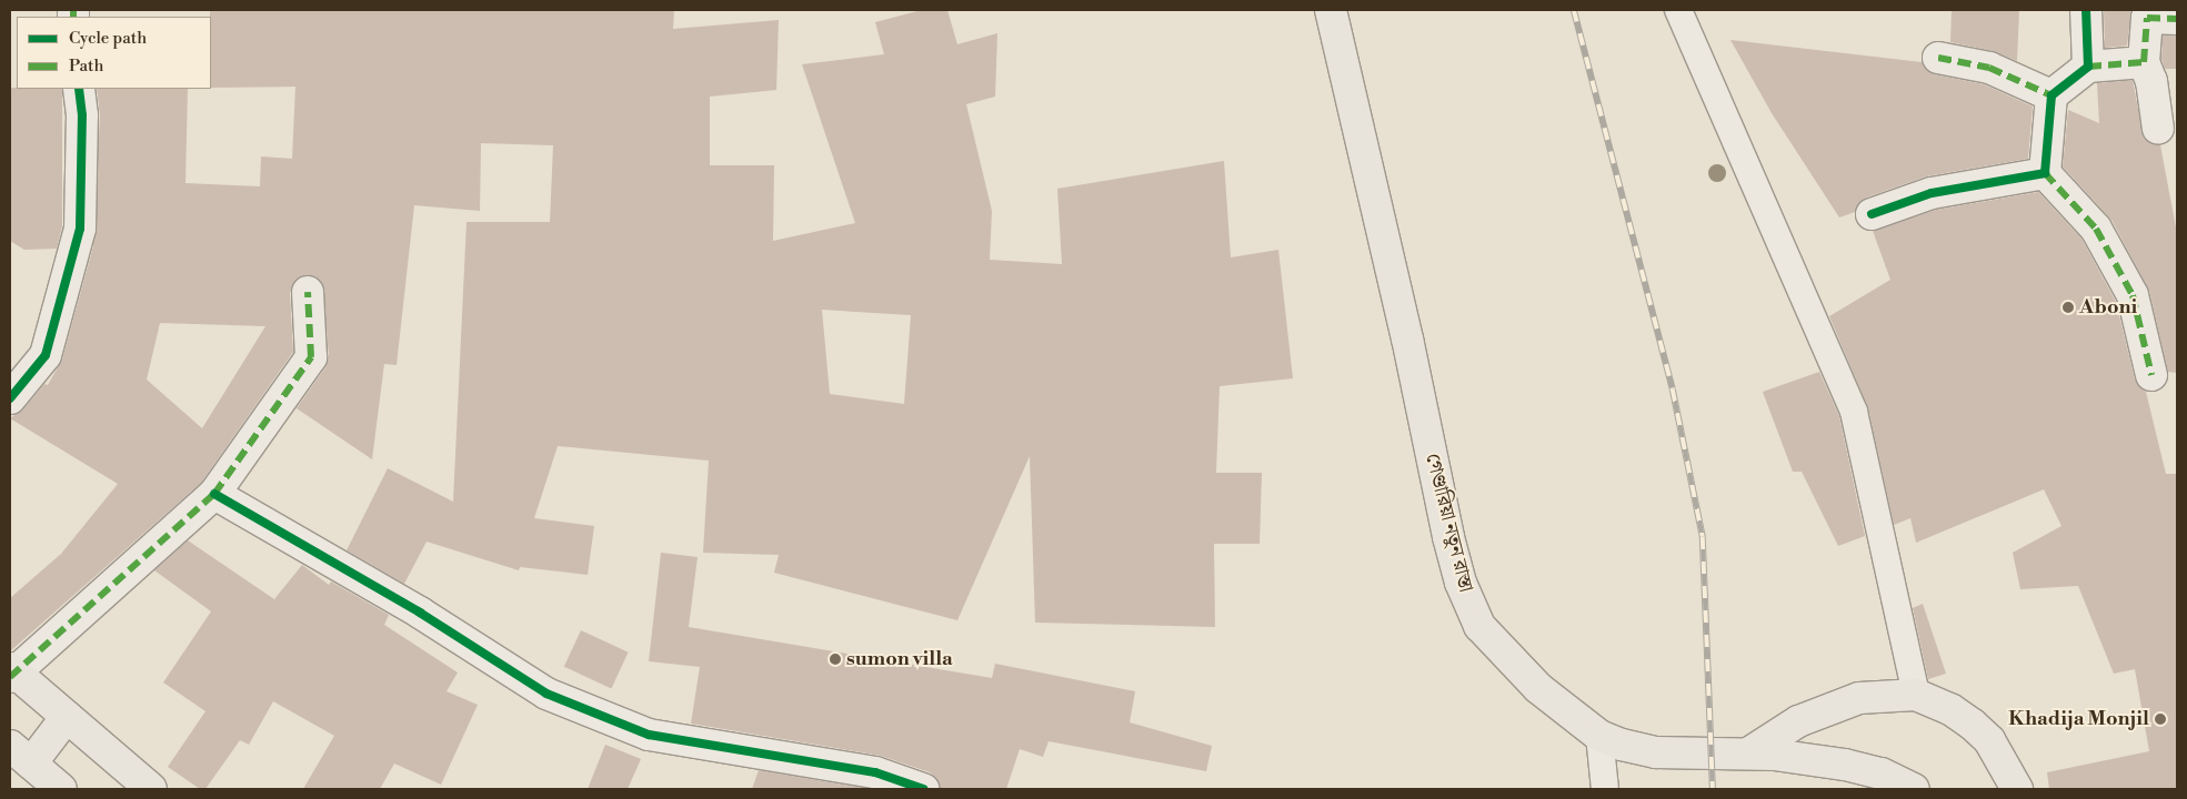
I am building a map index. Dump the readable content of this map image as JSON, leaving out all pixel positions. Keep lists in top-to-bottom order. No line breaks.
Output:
{"streets":{"main road":["গেণ্ডারিয়া নতুন রাস্তা"]},"places":["Aboni","sumon villa","Khadija Monjil"],"legend":["Cycle path","Path"]}
